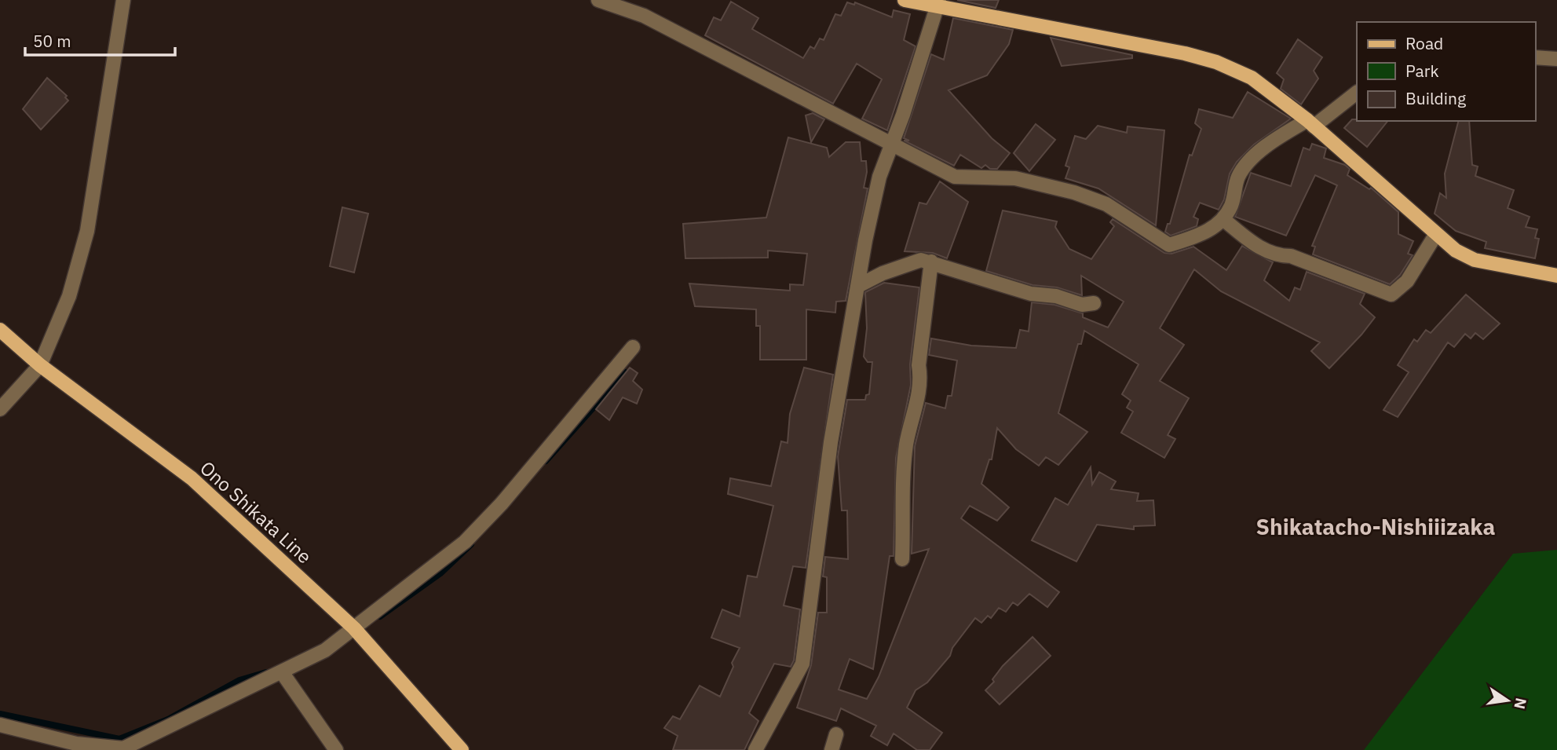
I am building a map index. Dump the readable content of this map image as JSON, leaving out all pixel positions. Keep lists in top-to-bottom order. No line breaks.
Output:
{"streets":{"main road":["Ono Shikata Line"]},"districts":["Shikatacho-Nishiiizaka"],"legend":["Road","Park","Building"],"scale_bar":"50 m","north":"right"}
